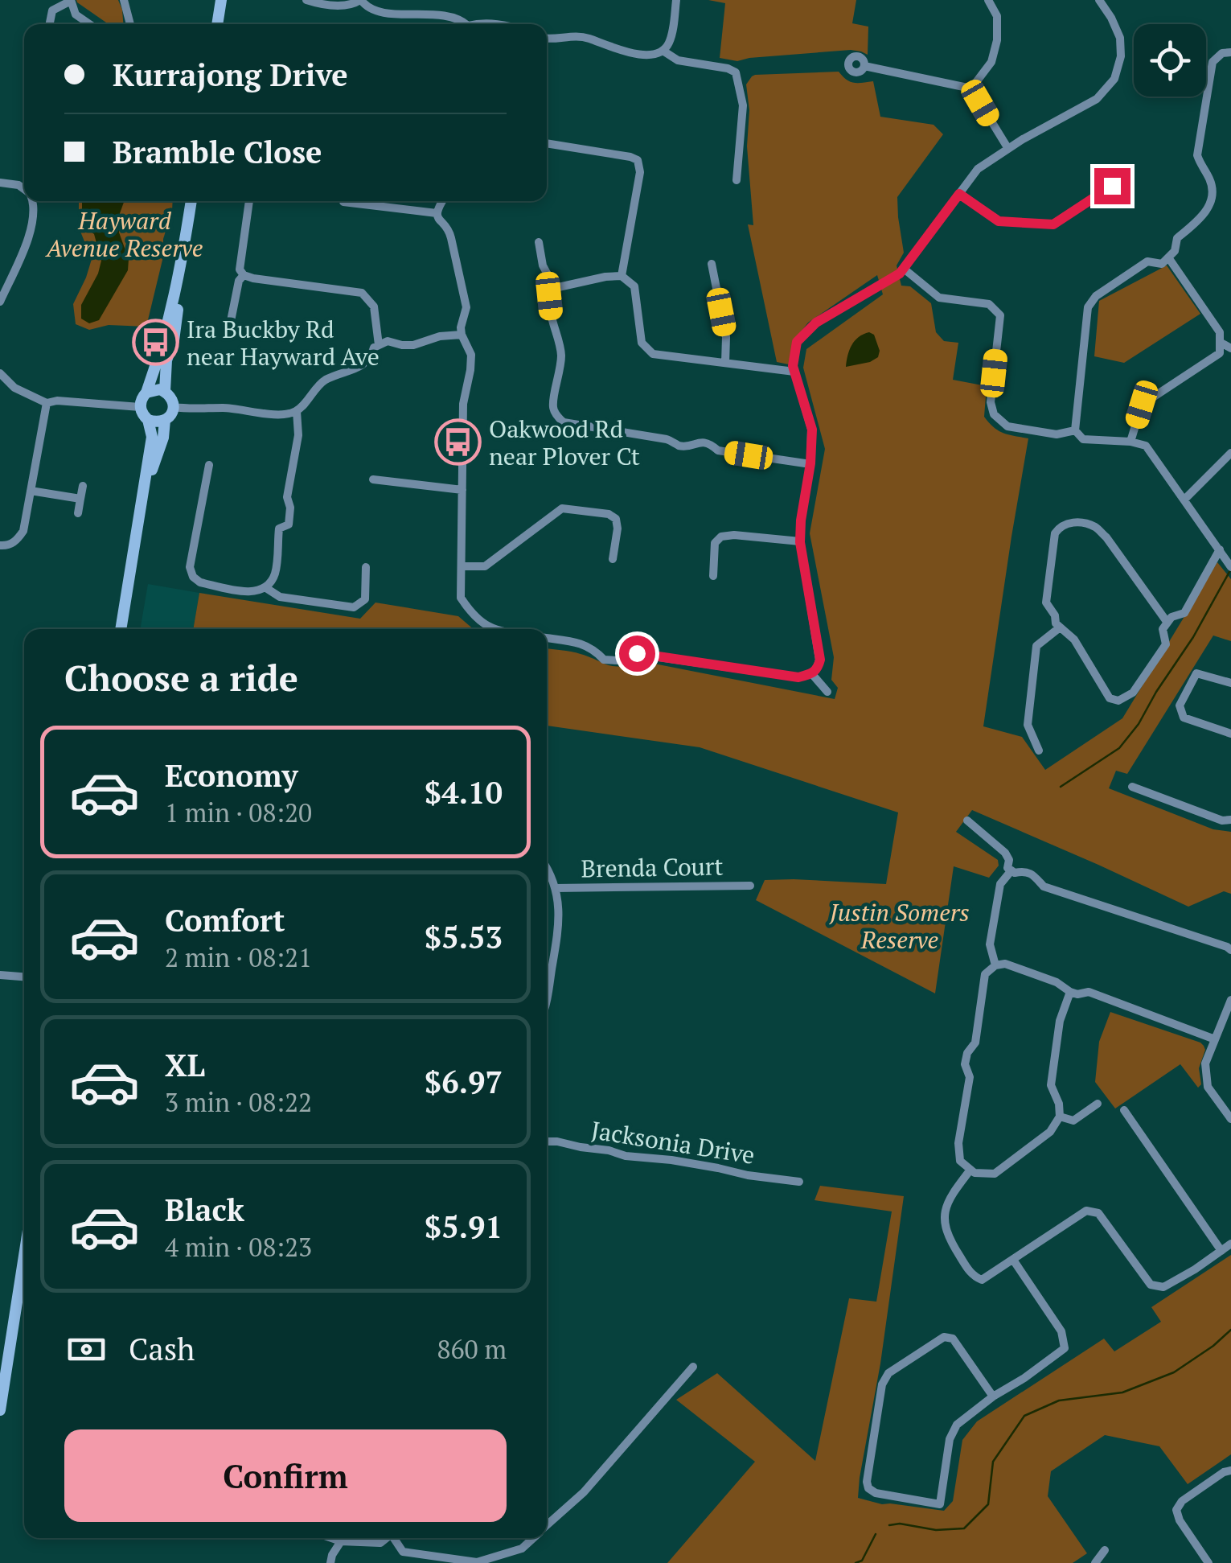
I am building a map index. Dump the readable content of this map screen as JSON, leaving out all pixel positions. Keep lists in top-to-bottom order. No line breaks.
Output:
{"streets":{"street":["Brenda Court","Jacksonia Drive"]},"parks":["Hayward Avenue Reserve","Justin Somers Reserve"],"places":{"bus stop":["Ira Buckby Rd near Hayward Ave","Oakwood Rd near Plover Ct"]},"page":{"banner":["Kurrajong Drive","Bramble Close"],"heading":"Choose a ride","list":[{"name":"Economy","note":"1 min · 08:20","value":"$4.10"},{"name":"Comfort","note":"2 min · 08:21","value":"$5.53"},{"name":"XL","note":"3 min · 08:22","value":"$6.97"},{"name":"Black","note":"4 min · 08:23","value":"$5.91"}],"pay":["Cash","860 m"],"buttons":"Confirm"}}
